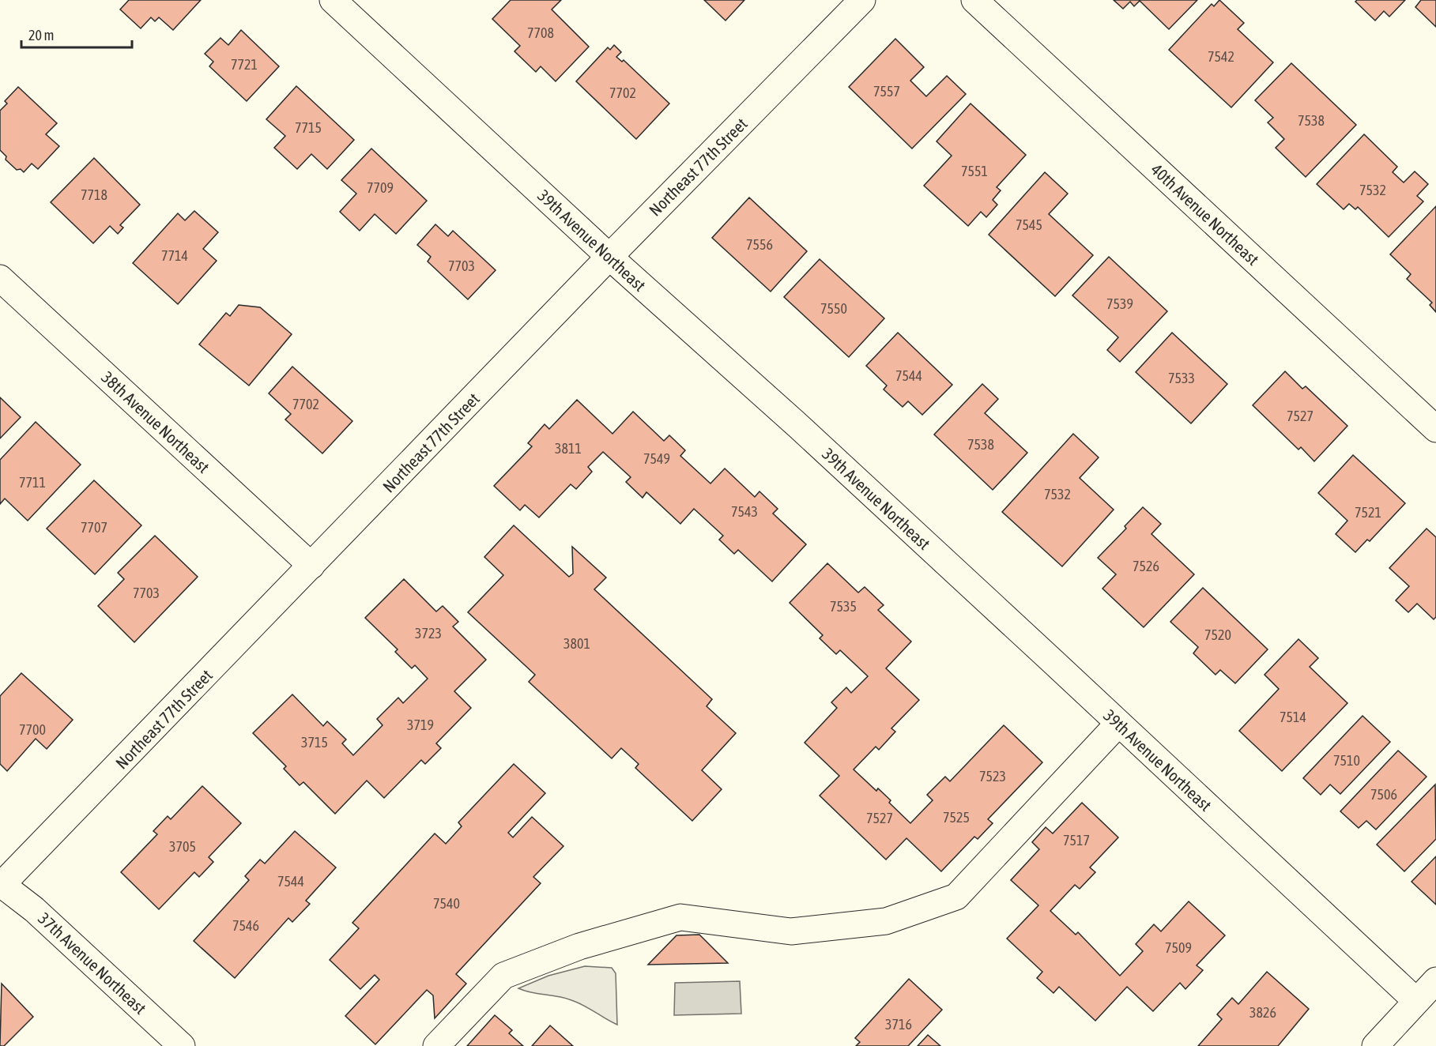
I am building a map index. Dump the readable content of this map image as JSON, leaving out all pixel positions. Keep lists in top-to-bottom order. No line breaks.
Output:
{"streets":{"street":["Northeast 77th Street","40th Avenue Northeast","39th Avenue Northeast","38th Avenue Northeast","37th Avenue Northeast"]},"crossings":[["Northeast 77th Street","39th Avenue Northeast"],["Northeast 77th Street","38th Avenue Northeast"],["Northeast 77th Street","37th Avenue Northeast"]],"house_numbers":["7708","7542","7721","7557","7702","7538","7715","7551","7709","7532","7718","7545","7556","7714","7703","7539","7550","7544","7533","7702","7527","7538","3811","7549","7711","7532","7543","7521","7707","7526","7703","7535","3723","7520","3801","7514","3719","7700","3715","7510","7523","7506","7525","7527","7517","3705","7544","7540","7546","7509","3826","3716"],"scale_bar":"20 m"}
